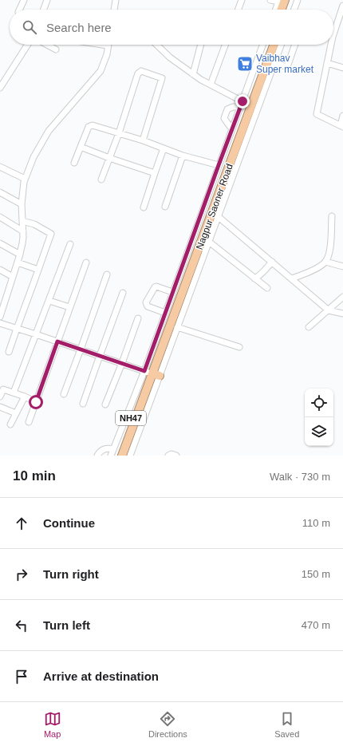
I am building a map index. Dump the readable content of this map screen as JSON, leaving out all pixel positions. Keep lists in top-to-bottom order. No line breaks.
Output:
{"streets":{"highway":["Nagpur Saoner Road","NH47"]},"crossings":[["Nagpur Saoner Road","NH47"]],"places":{"supermarket":["Vaibhav Super market"]},"page":{"search":"Search here","heading":["10 min","Walk · 730 m"],"list":[["Continue","110 m"],["Turn right","150 m"],["Turn left","470 m"],"Arrive at destination"],"nav":["Map","Directions","Saved"]}}
